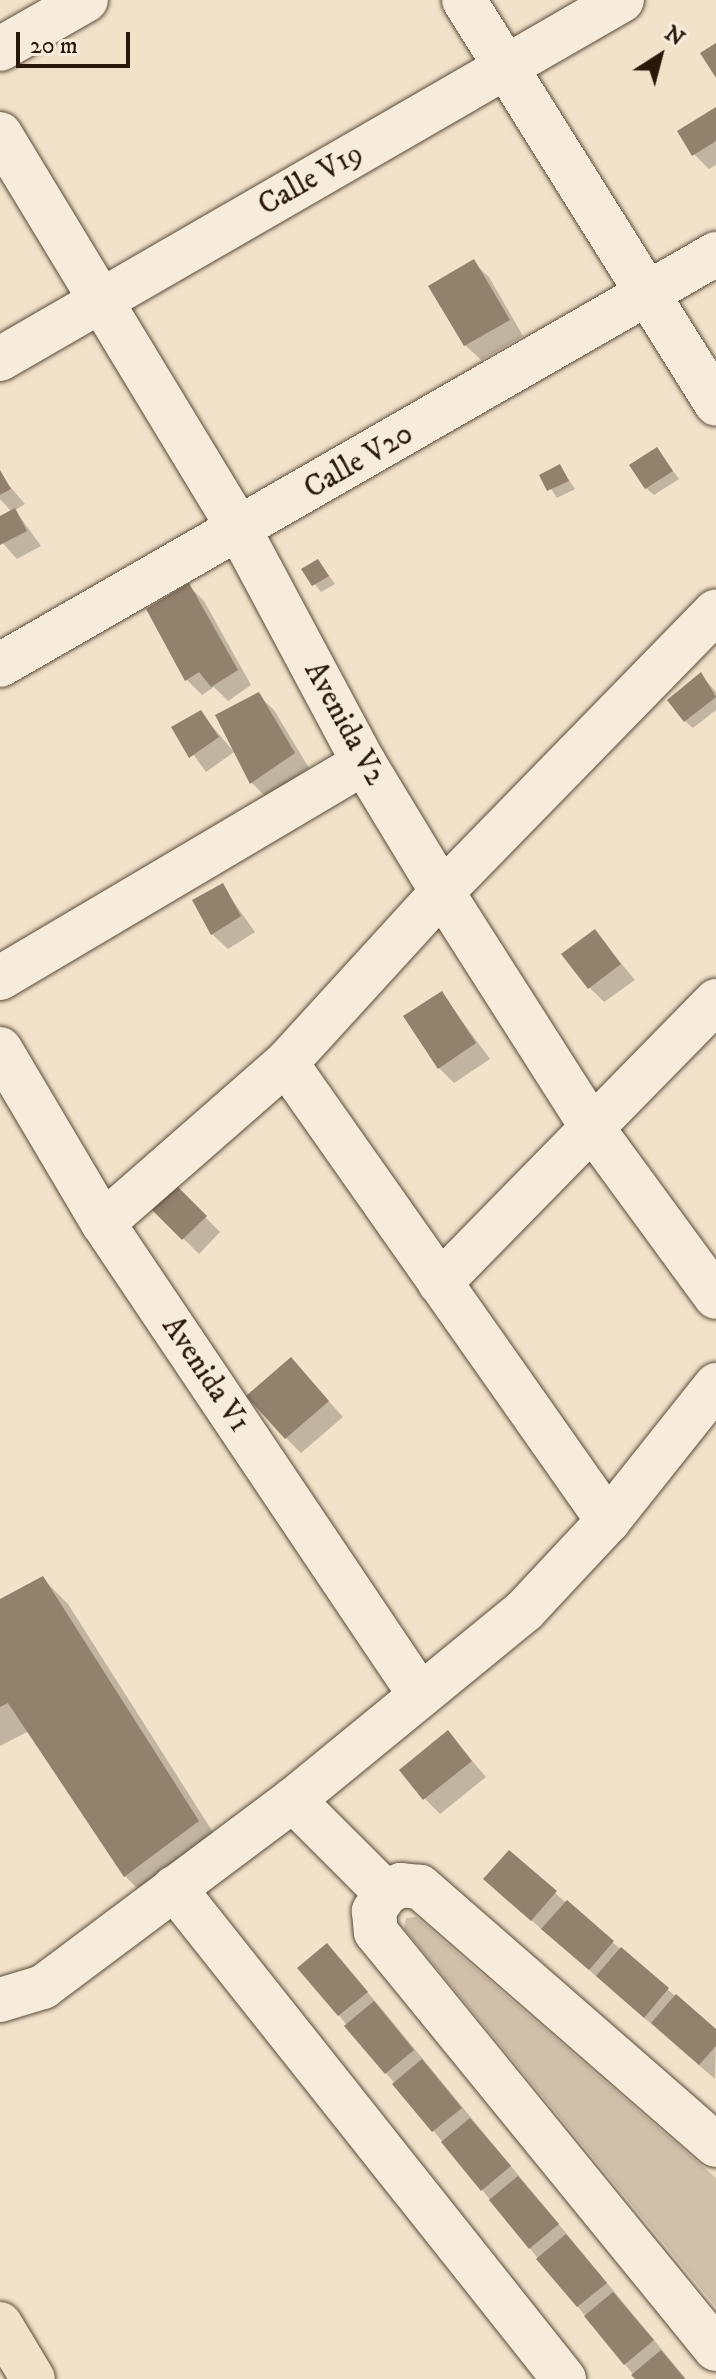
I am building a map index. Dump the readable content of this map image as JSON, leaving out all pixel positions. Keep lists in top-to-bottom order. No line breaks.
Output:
{"streets":{"street":["Calle V19","Calle V20","Avenida V2","Avenida V1"]},"crossings":[["Calle V19","Avenida V2"],["Calle V20","Avenida V2"]],"scale_bar":"20 m","north":"top right"}
